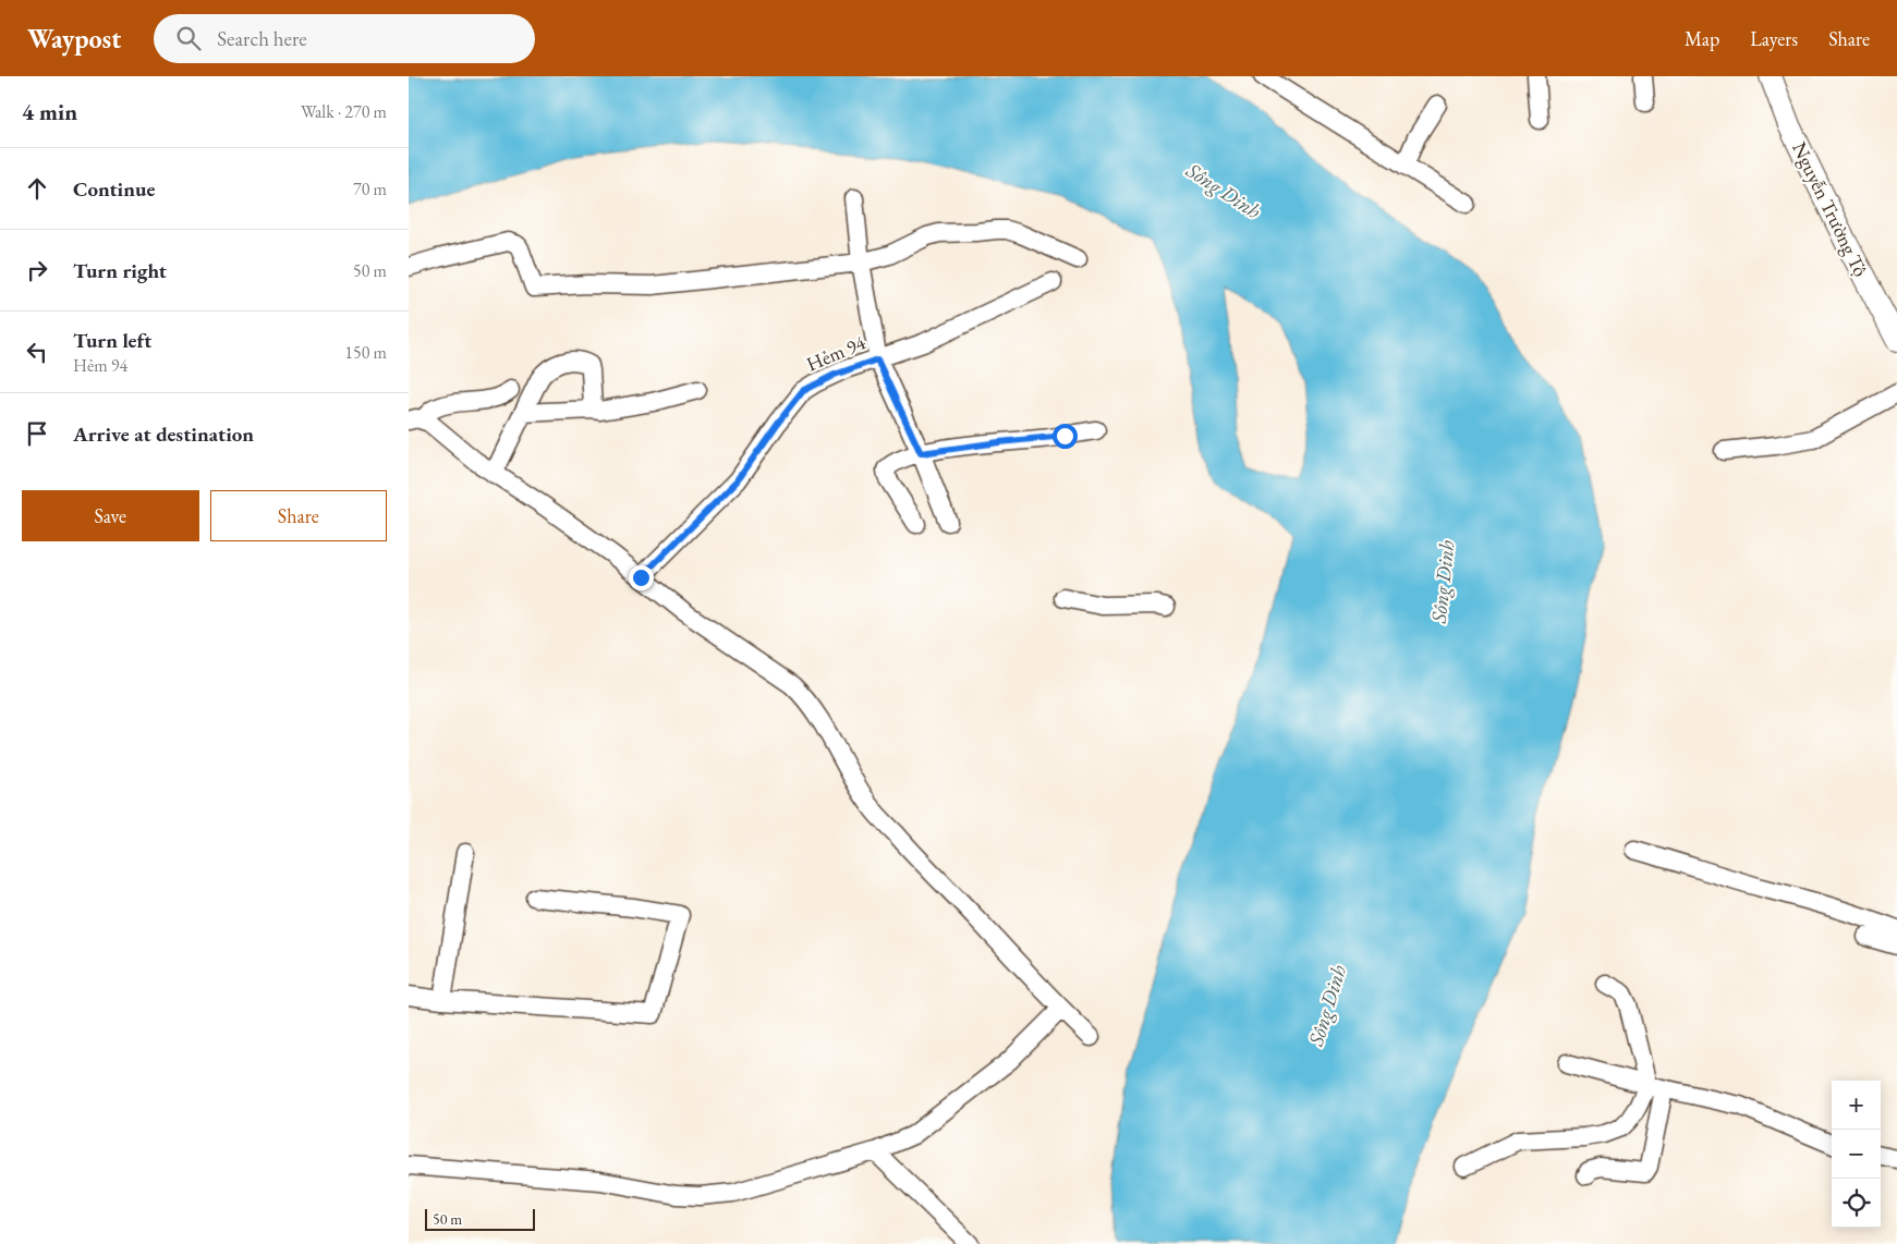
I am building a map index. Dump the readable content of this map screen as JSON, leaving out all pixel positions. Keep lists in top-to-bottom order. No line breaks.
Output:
{"streets":{"street":["Nguyễn Trường Tộ","Hẻm 94"]},"water":["Sông Dinh"],"scale_bar":"50 m","page":{"header":"Waypost","search":"Search here","nav":["Map","Layers","Share"],"heading":["4 min","Walk · 270 m"],"list":[["Continue","70 m"],["Turn right","50 m"],["Turn left","Hẻm 94","150 m"],"Arrive at destination"],"buttons":["Save","Share"],"map_buttons":["+","−"],"scale":"50 m"}}
